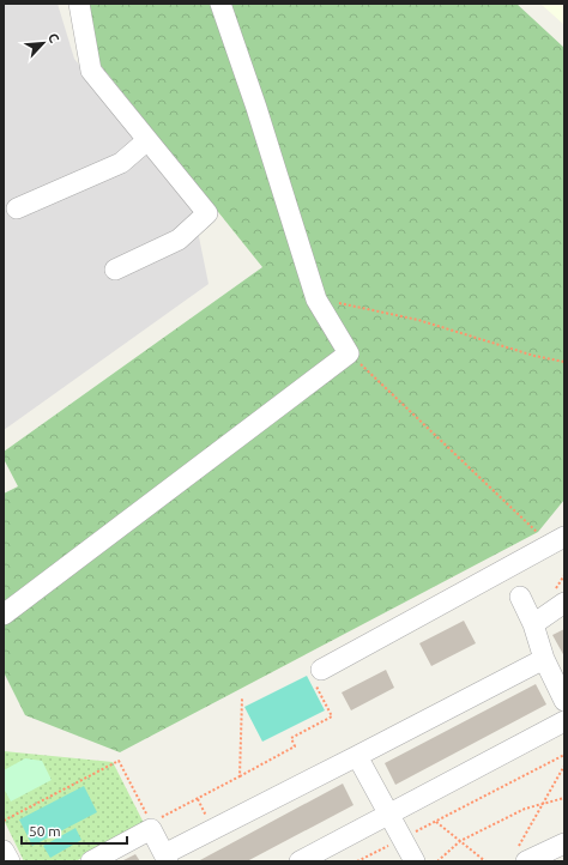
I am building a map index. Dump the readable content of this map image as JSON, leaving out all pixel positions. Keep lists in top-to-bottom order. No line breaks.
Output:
{"scale_bar":"50 m","north":"top right"}
